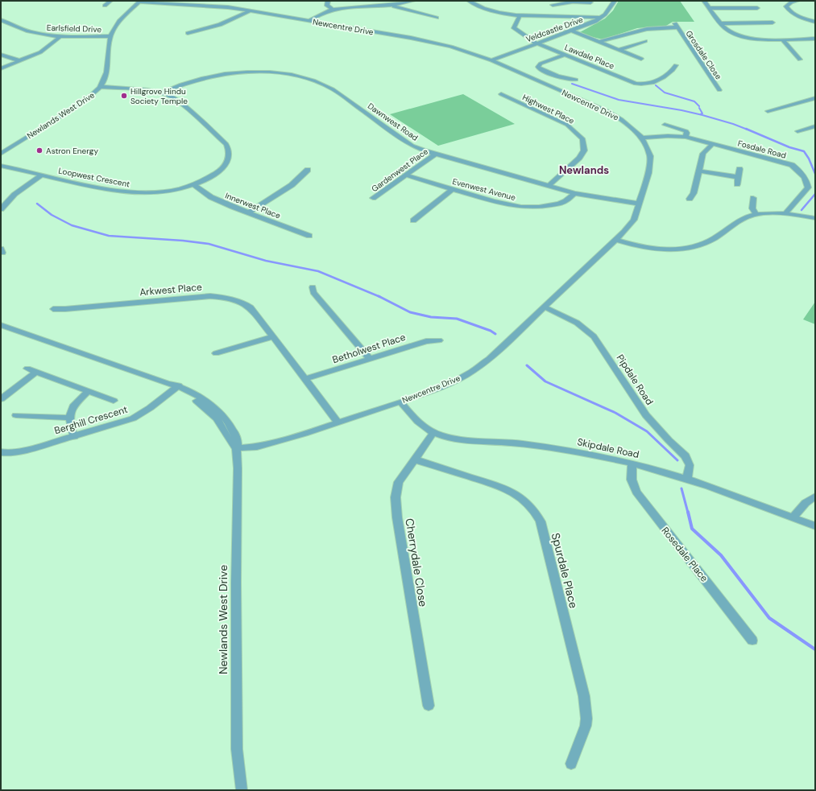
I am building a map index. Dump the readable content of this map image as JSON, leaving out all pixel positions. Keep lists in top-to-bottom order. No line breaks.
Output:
{"streets":{"street":["Newcentre Drive","Earlsfield Drive","Veldcastle Drive","Grosdale Close","Lawdale Place","Highwest Place","Newlands West Drive","Dawnwest Road","Fosdale Road","Gardenwest Place","Loopwest Crescent","Evenwest Avenue","Innerwest Place","Arkwest Place","Betholwest Place","Pipdale Road","Berghill Crescent","Skipdale Road","Rosedale Place","Cherrydale Close","Spurdale Place"]},"crossings":[["Newcentre Drive","Veldcastle Drive"],["Newcentre Drive","Newlands West Drive"],["Newcentre Drive","Dawnwest Road"],["Newcentre Drive","Fosdale Road"],["Newcentre Drive","Arkwest Place"],["Newcentre Drive","Pipdale Road"],["Newcentre Drive","Skipdale Road"],["Earlsfield Drive","Newlands West Drive"],["Veldcastle Drive","Lawdale Place"],["Highwest Place","Dawnwest Road"],["Newlands West Drive","Loopwest Crescent"],["Newlands West Drive","Berghill Crescent"],["Dawnwest Road","Gardenwest Place"],["Dawnwest Road","Loopwest Crescent"],["Dawnwest Road","Evenwest Avenue"],["Gardenwest Place","Evenwest Avenue"],["Loopwest Crescent","Innerwest Place"],["Arkwest Place","Betholwest Place"],["Pipdale Road","Skipdale Road"],["Skipdale Road","Rosedale Place"],["Skipdale Road","Cherrydale Close"],["Cherrydale Close","Spurdale Place"]],"districts":["Newlands"],"places":["Hillgrove Hindu Society Temple","Astron Energy"]}
